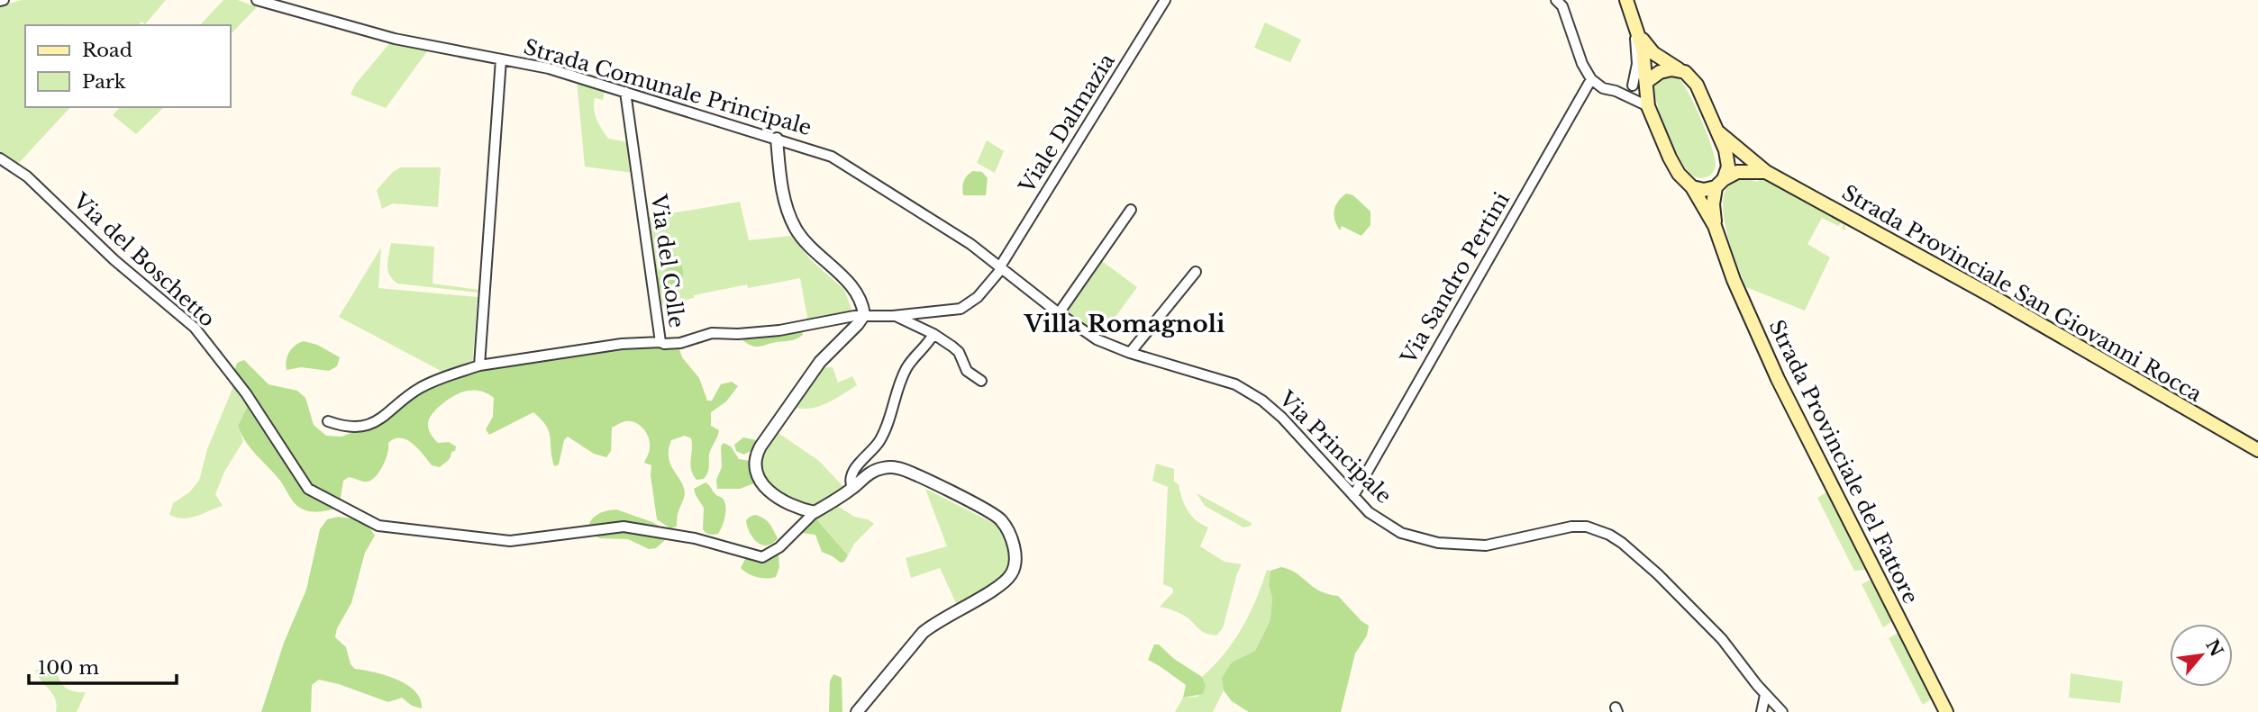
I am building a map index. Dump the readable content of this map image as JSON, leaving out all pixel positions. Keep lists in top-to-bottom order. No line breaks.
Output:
{"streets":{"main road":["Strada Provinciale San Giovanni Rocca","Strada Provinciale del Fattore"],"street":["Strada Comunale Principale","Viale Dalmazia","Via del Boschetto","Via del Colle","Via Sandro Pertini","Via Principale"]},"crossings":[["Strada Comunale Principale","Viale Dalmazia"],["Strada Comunale Principale","Via del Colle"],["Strada Comunale Principale","Via Principale"],["Viale Dalmazia","Via del Colle"],["Viale Dalmazia","Via Principale"],["Via Sandro Pertini","Via Principale"],["Strada Provinciale San Giovanni Rocca","Strada Provinciale del Fattore"]],"districts":["Villa Romagnoli"],"legend":["Road","Park"],"scale_bar":"100 m","north":"top right"}
